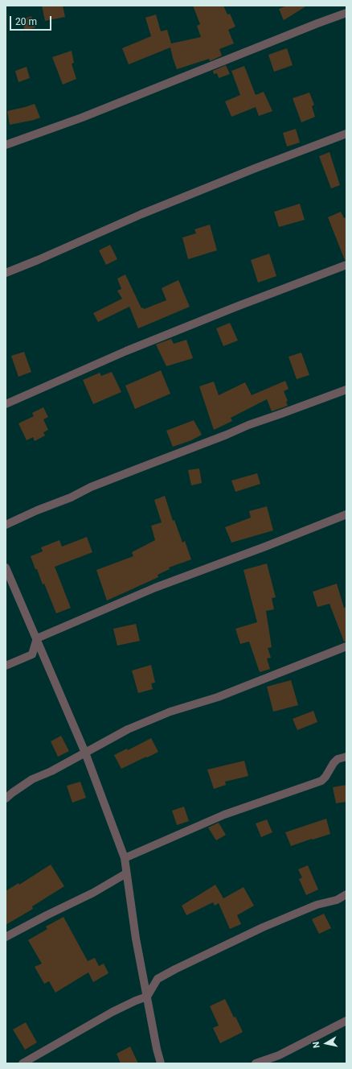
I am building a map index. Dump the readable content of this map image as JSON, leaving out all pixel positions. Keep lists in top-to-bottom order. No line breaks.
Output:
{"scale_bar":"20 m","north":"left"}
